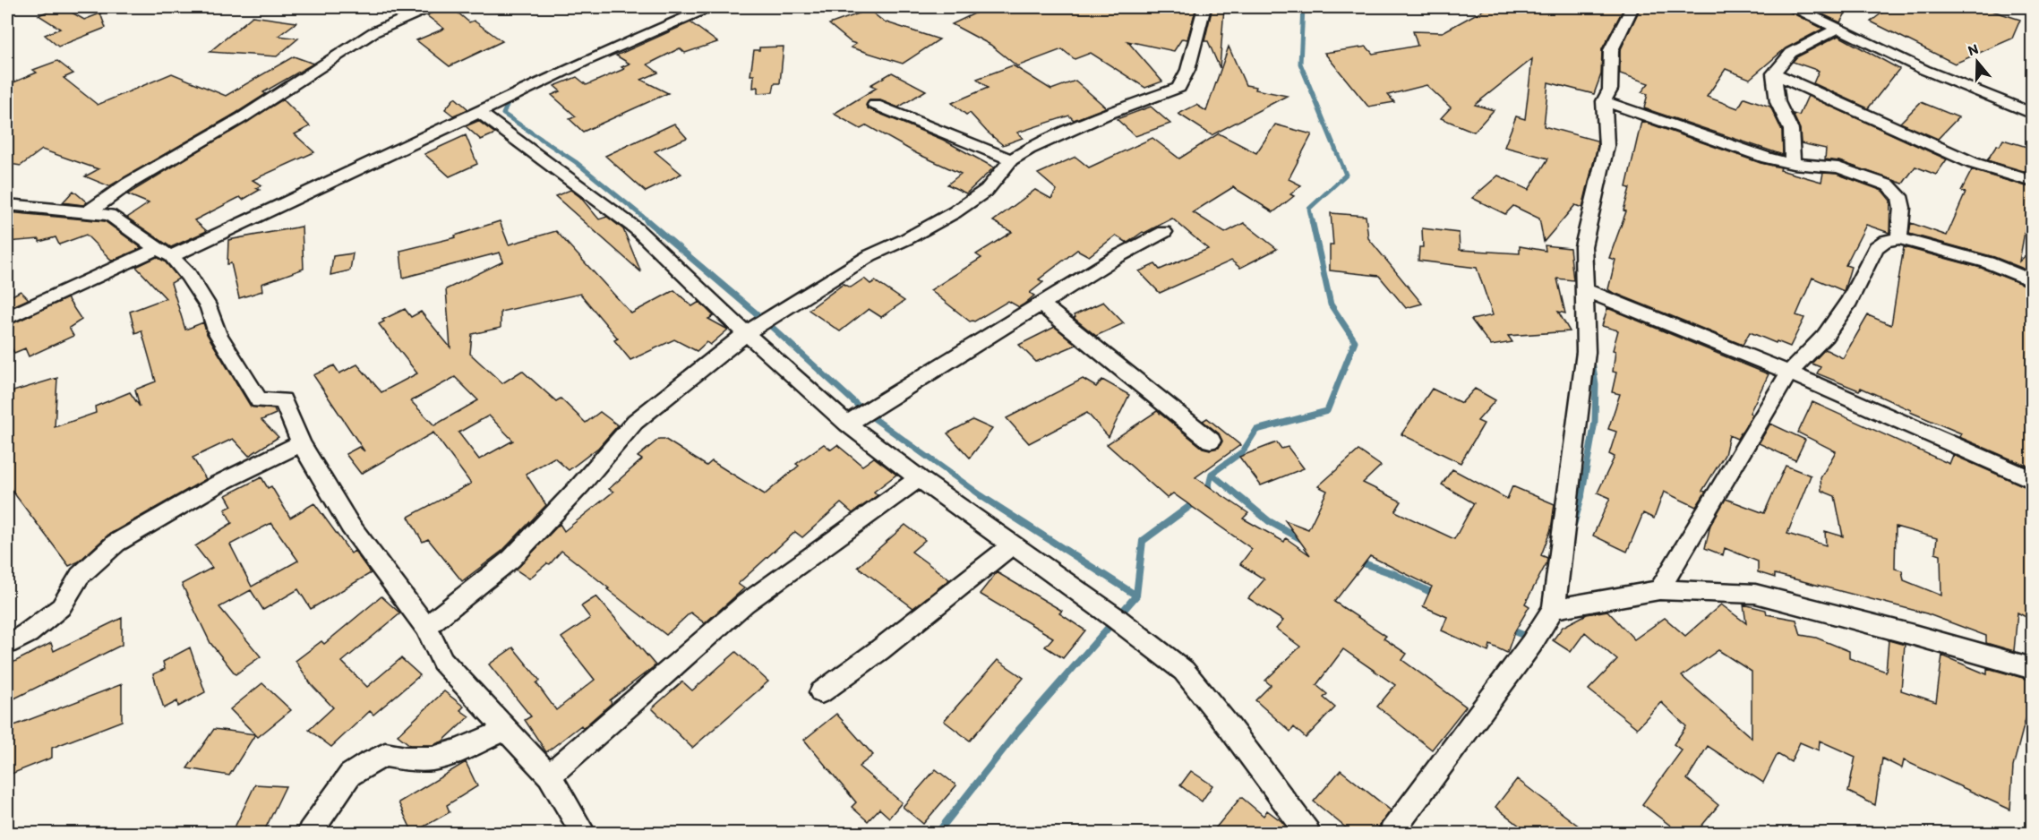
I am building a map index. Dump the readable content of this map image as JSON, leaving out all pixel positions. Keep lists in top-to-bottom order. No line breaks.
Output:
{"north":"top"}
